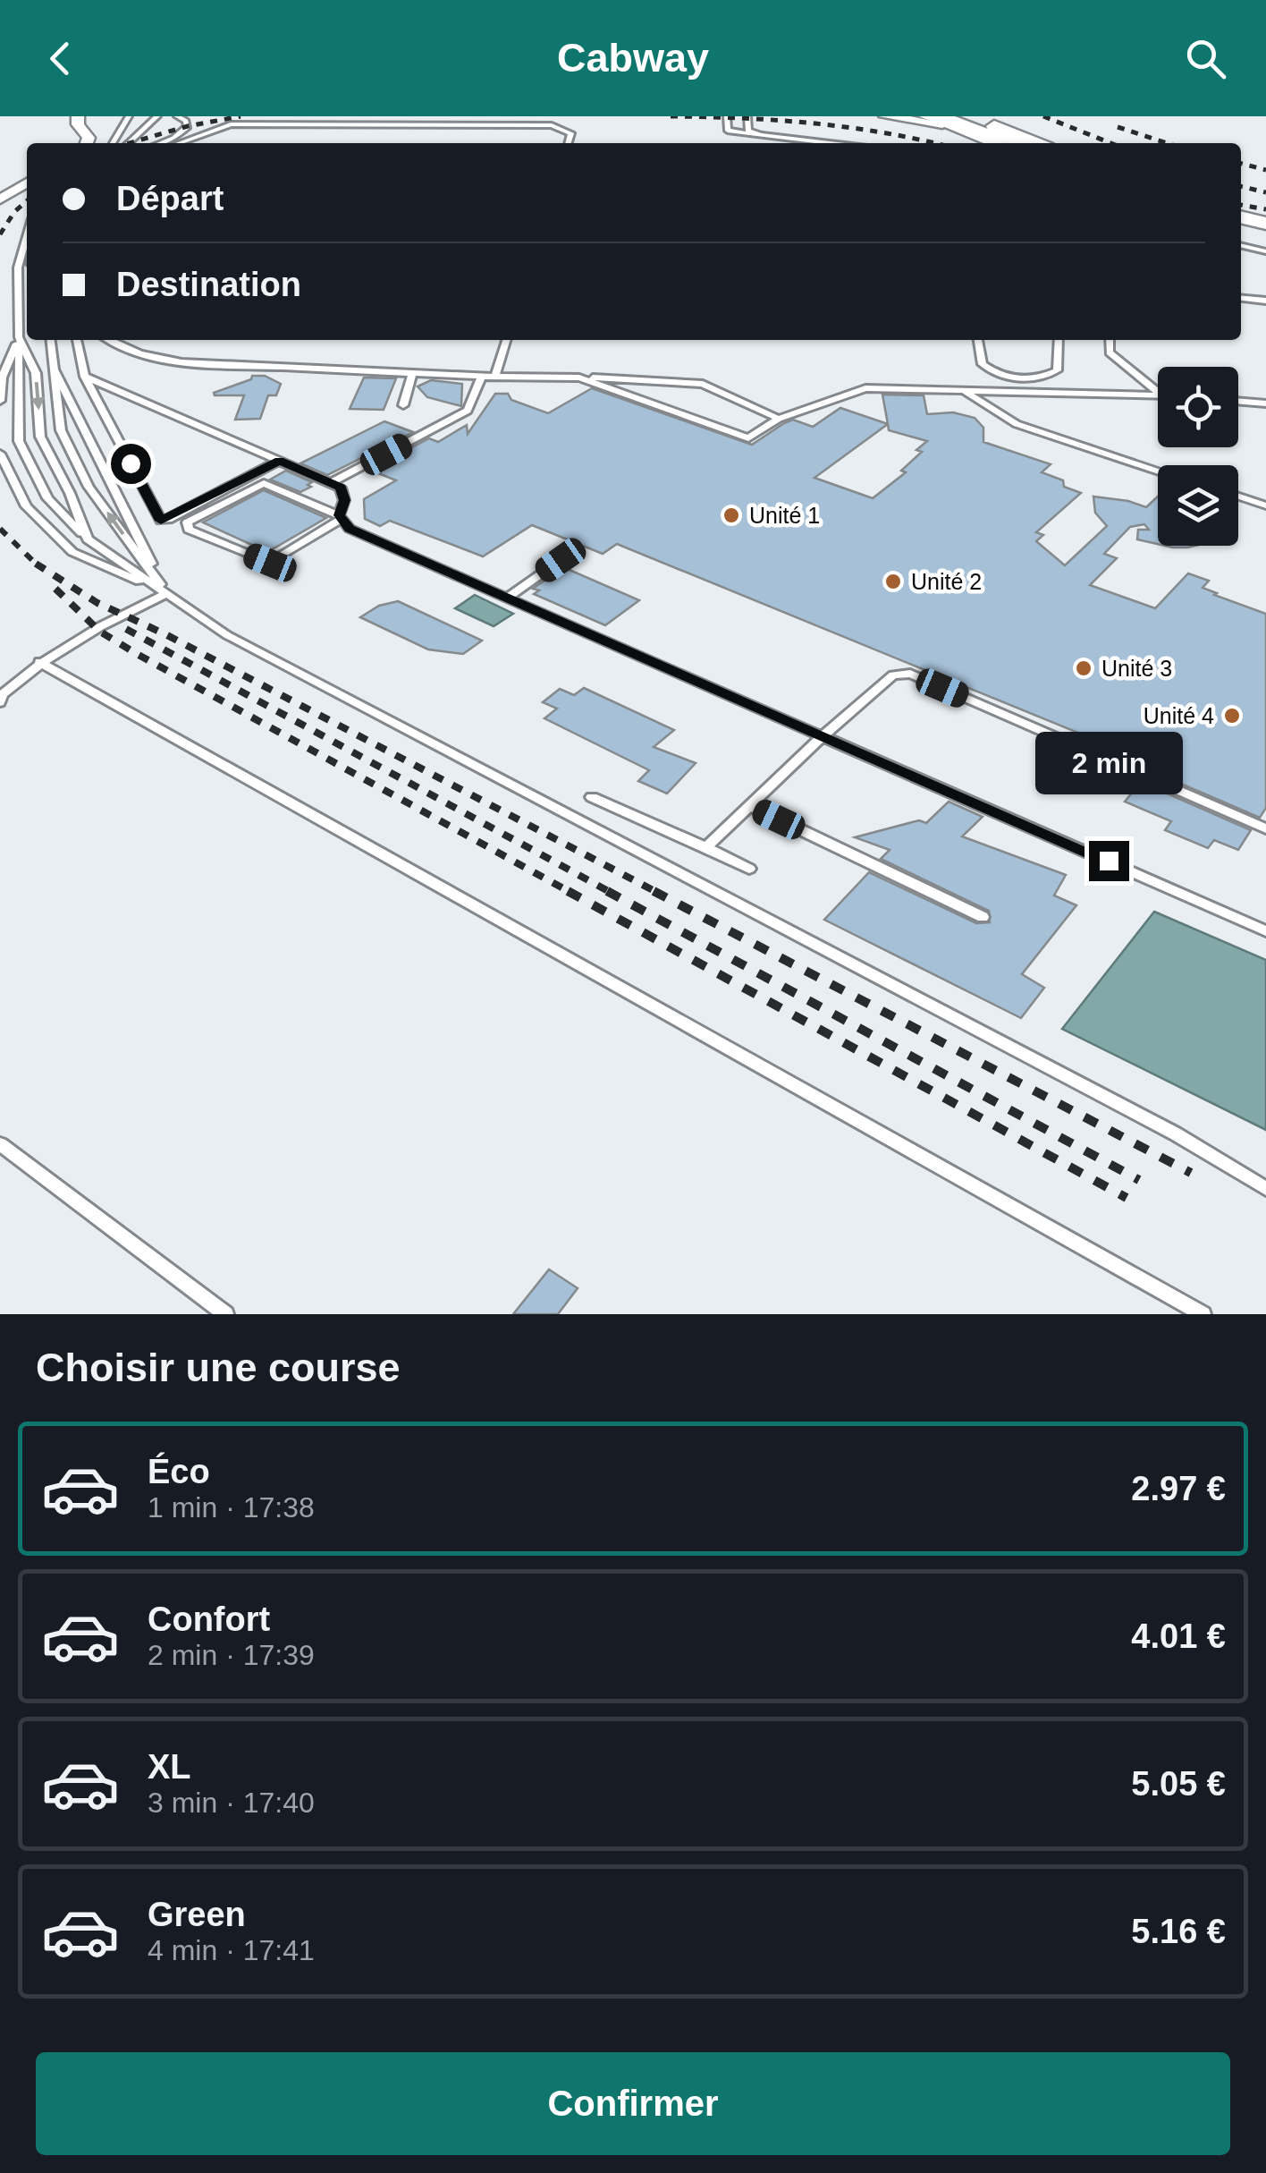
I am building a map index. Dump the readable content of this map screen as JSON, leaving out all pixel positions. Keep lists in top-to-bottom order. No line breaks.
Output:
{"places":["Unité 1","Unité 2","Unité 3","Unité 4"],"page":{"header":"Cabway","banner":["Départ","Destination"],"bubble":"2 min","heading":"Choisir une course","list":[{"name":"Éco","note":"1 min · 17:38","value":"2.97 €"},{"name":"Confort","note":"2 min · 17:39","value":"4.01 €"},{"name":"XL","note":"3 min · 17:40","value":"5.05 €"},{"name":"Green","note":"4 min · 17:41","value":"5.16 €"}],"buttons":"Confirmer"}}
